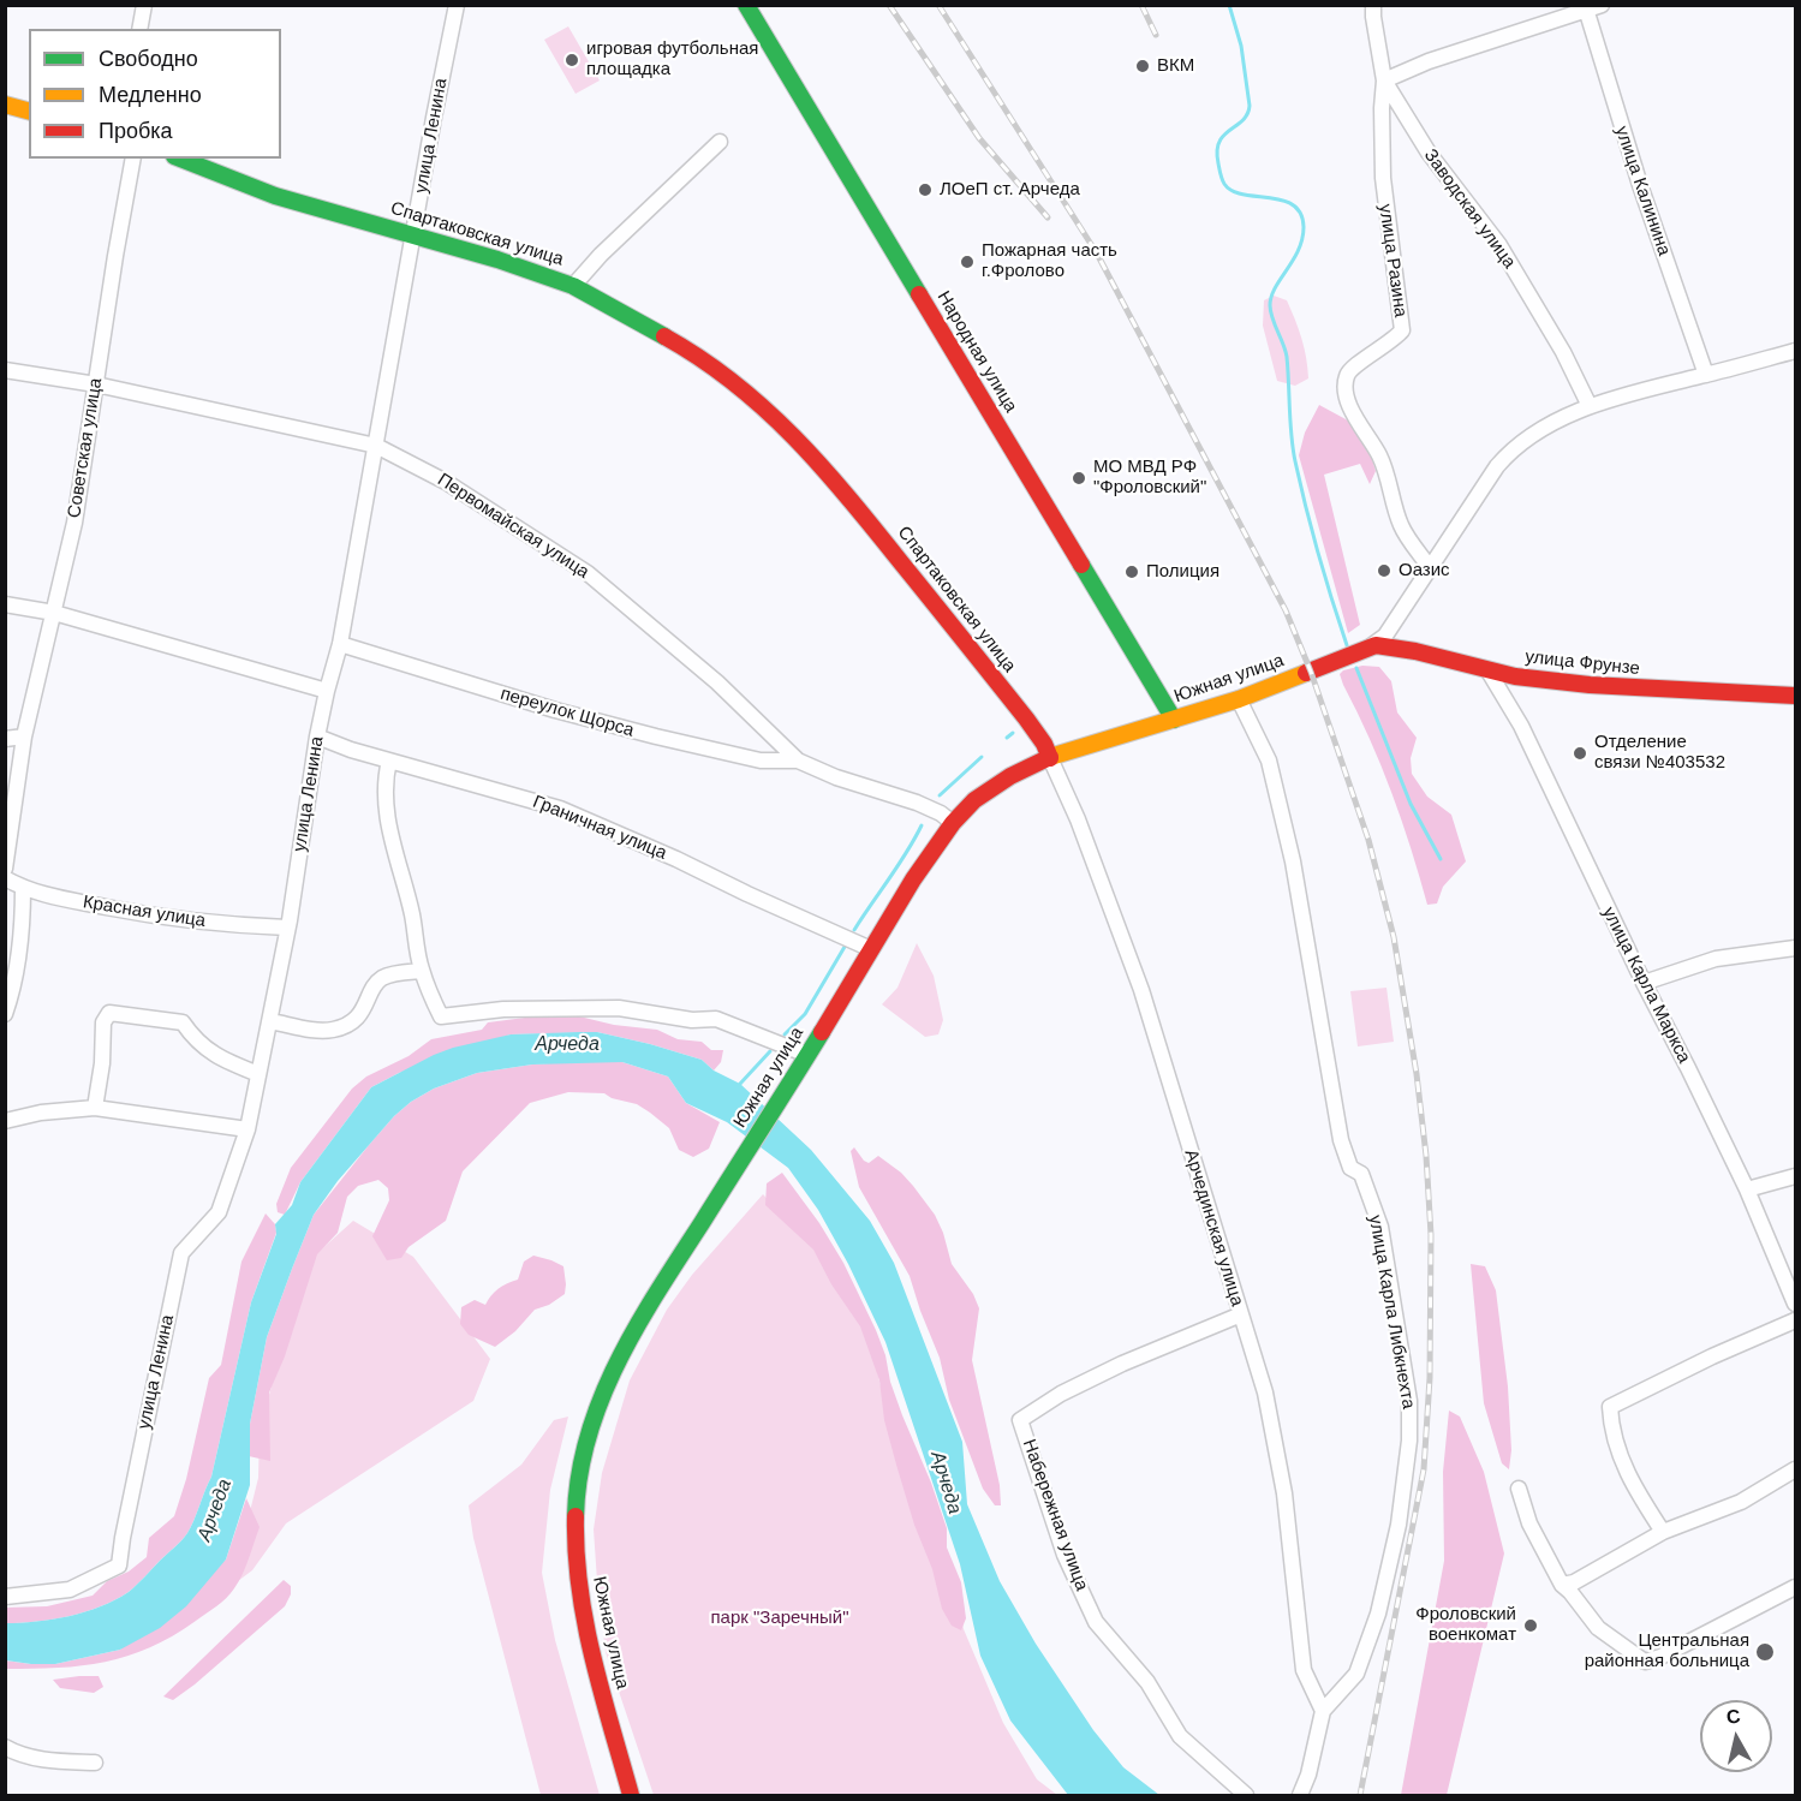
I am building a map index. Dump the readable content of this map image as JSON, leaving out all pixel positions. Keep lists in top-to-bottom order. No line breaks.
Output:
{"streets":{"main road":["Спартаковская улица","Народная улица","улица Фрунзе","Южная улица"],"street":["улица Ленина","улица Калинина","Заводская улица","улица Разина","Советская улица","Первомайская улица","переулок Щорса","Граничная улица","Красная улица","улица Карла Маркса","Арчединская улица","улица Карла Либкнехта","Набережная улица"]},"crossings":[["улица Ленина","Спартаковская улица"],["улица Ленина","Первомайская улица"],["улица Ленина","переулок Щорса"],["улица Ленина","Граничная улица"],["улица Ленина","Красная улица"],["Заводская улица","улица Разина"],["Спартаковская улица","Южная улица"],["Спартаковская улица","Арчединская улица"],["Народная улица","Южная улица"],["Советская улица","Первомайская улица"],["Первомайская улица","Южная улица"],["Первомайская улица","переулок Щорса"],["улица Фрунзе","Южная улица"],["улица Фрунзе","улица Карла Маркса"],["Южная улица","Граничная улица"],["Южная улица","Арчединская улица"],["Южная улица","улица Карла Либкнехта"],["Арчединская улица","улица Карла Либкнехта"],["Арчединская улица","Набережная улица"]],"water":["Арчеда"],"parks":["парк \"Заречный\""],"places":["игровая футбольная площадка","ВКМ","ЛОеП ст. Арчеда","Пожарная часть г.Фролово","МО МВД РФ \"Фроловский\"","Оазис","Полиция","Отделение связи №403532","Фроловский военкомат","Центральная районная больница"],"legend":["Свободно","Медленно","Пробка"],"north":"top"}
